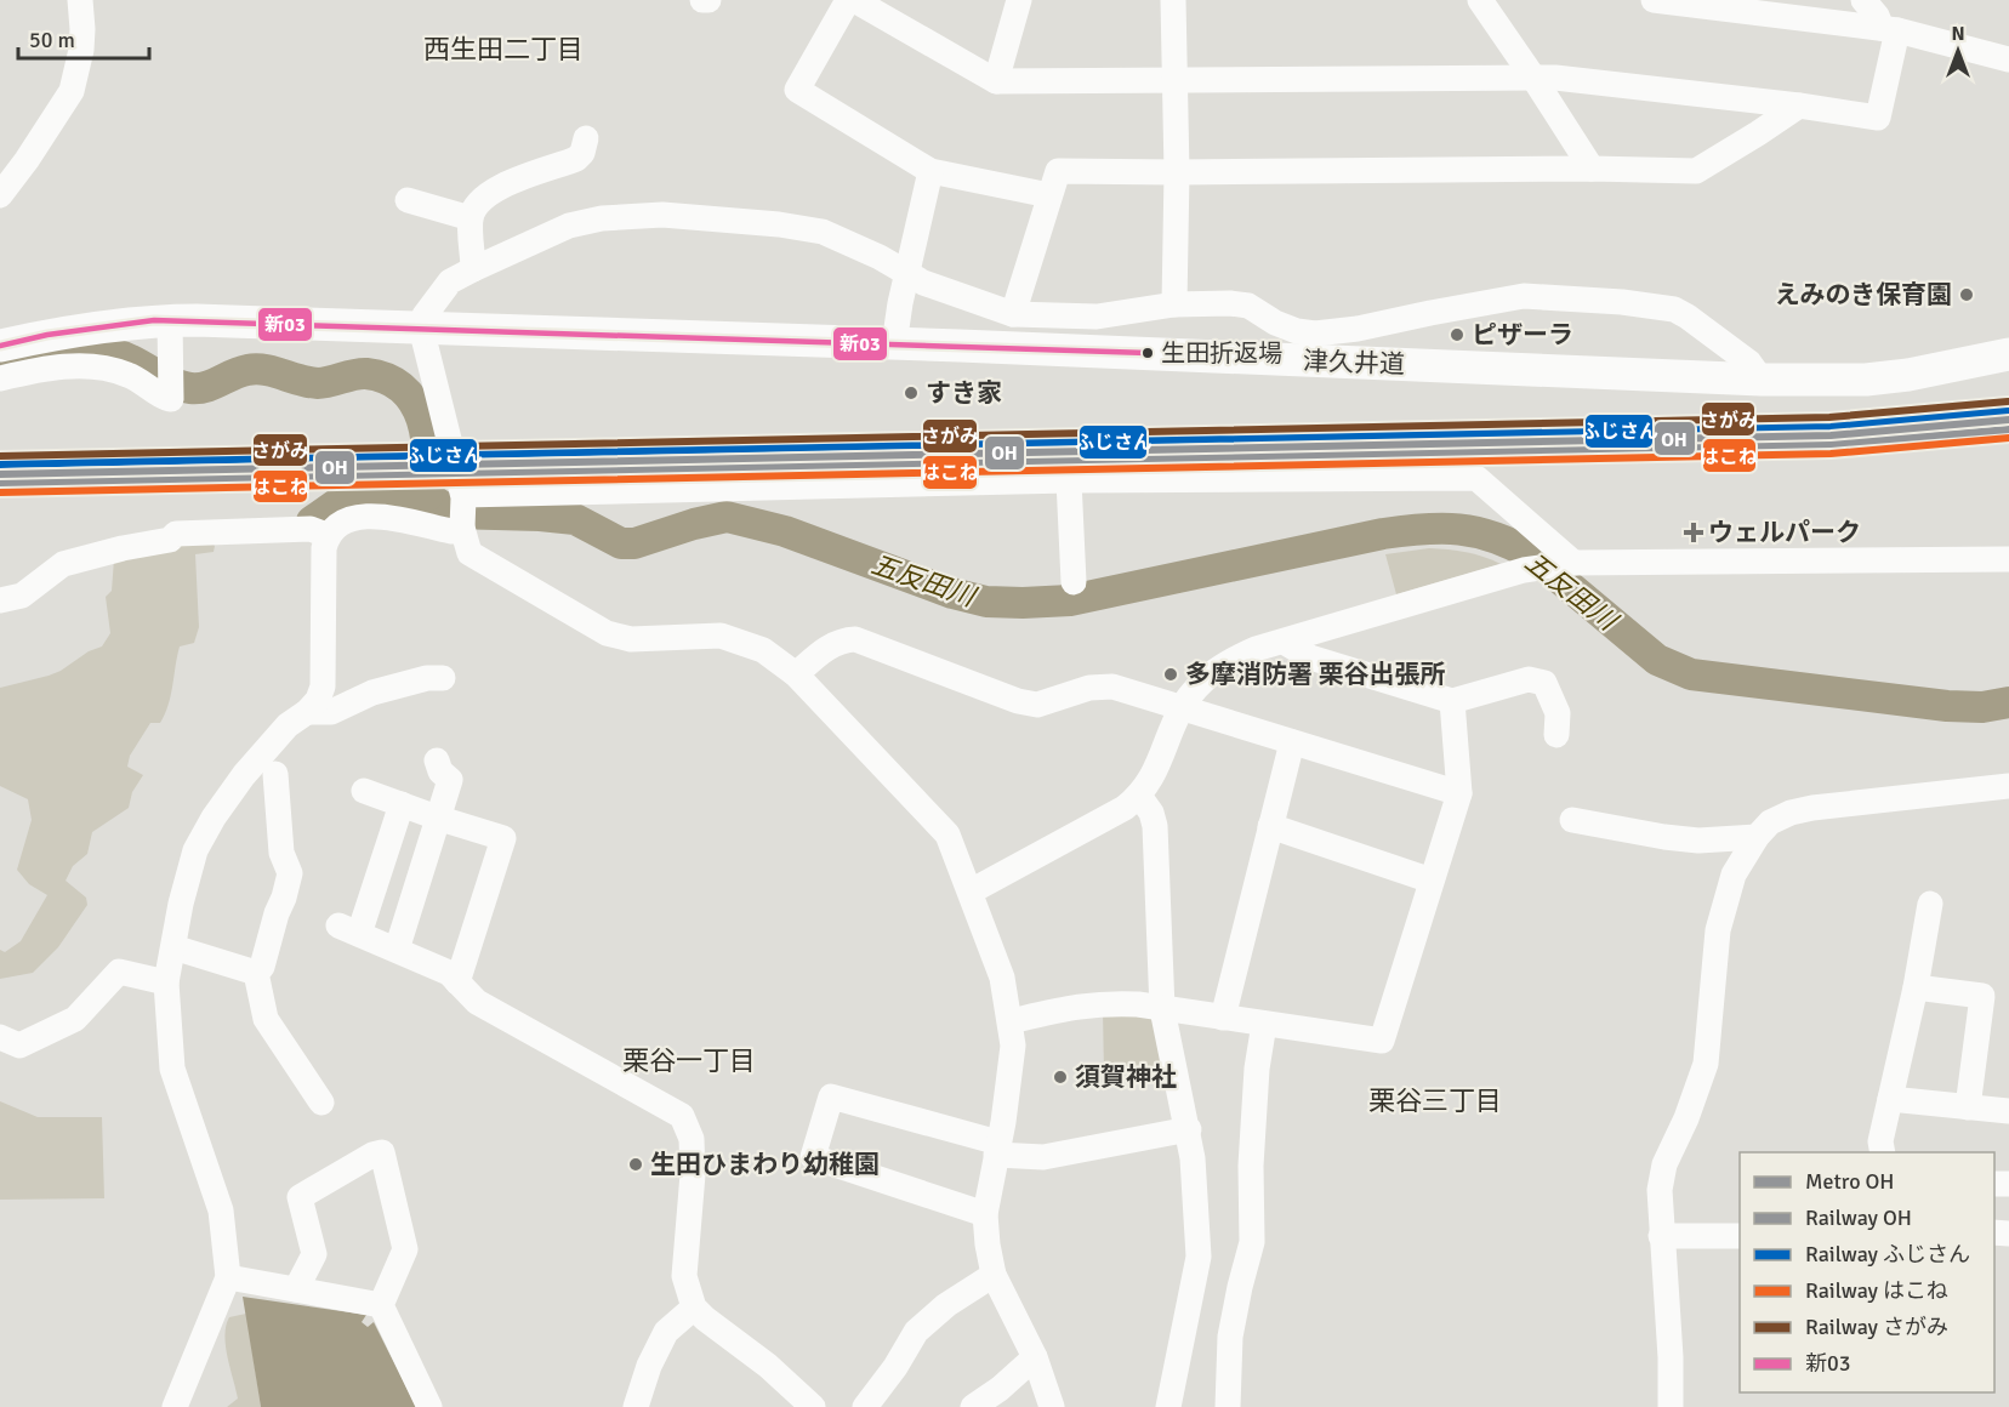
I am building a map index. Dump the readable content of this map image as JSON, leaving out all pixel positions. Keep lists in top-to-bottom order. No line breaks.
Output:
{"streets":{"main road":["津久井道"]},"districts":["西生田二丁目","栗谷一丁目","栗谷三丁目"],"water":["五反田川"],"places":{"other":["えみのき保育園","ピザーラ","生田折返場","すき家","多摩消防署 栗谷出張所","須賀神社","生田ひまわり幼稚園"],"health":["ウェルパーク"]},"lines":["transit line 新03","rail line さがみ","rail line ふじさん","metro line OH","rail line OH","rail line はこね"],"legend":["Metro OH","Railway OH","Railway ふじさん","Railway はこね","Railway さがみ","新03"],"scale_bar":"50 m","north":"top"}
